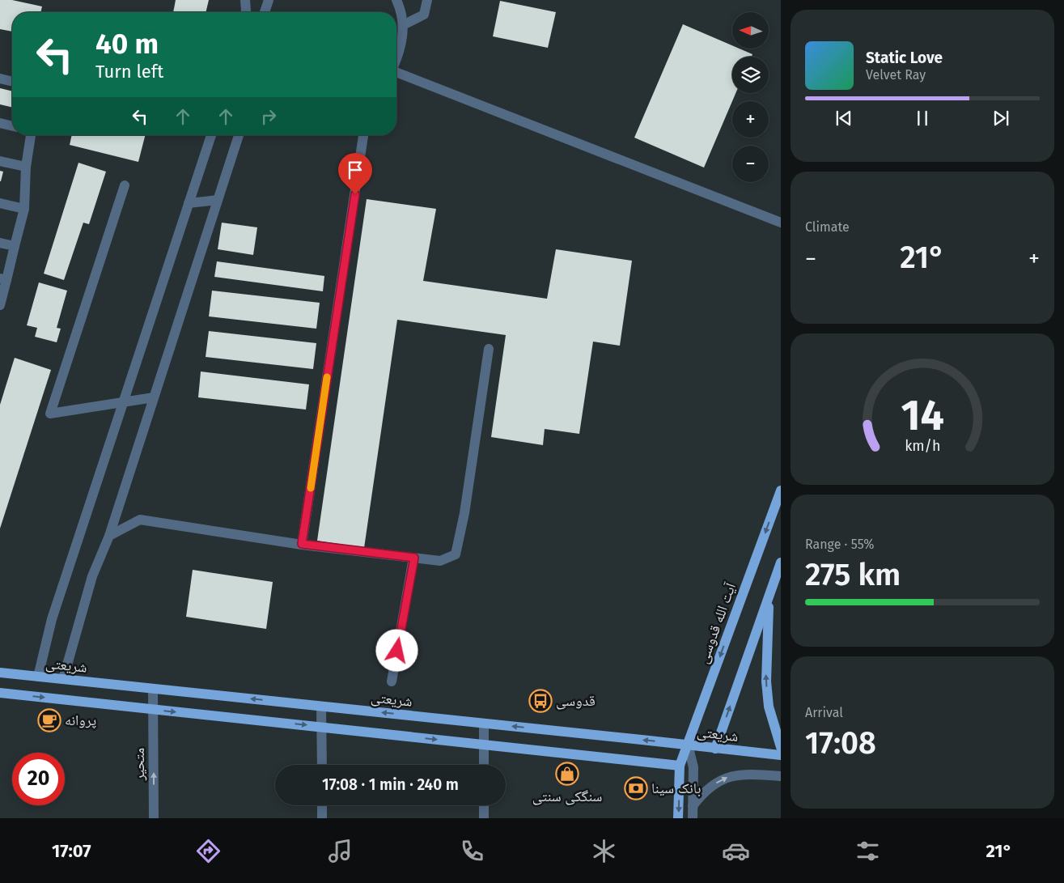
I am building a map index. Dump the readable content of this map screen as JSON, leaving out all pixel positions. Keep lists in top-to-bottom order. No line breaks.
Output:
{"streets":{"main road":["آیت الله قدوسی","شریعتی"],"street":["متحیر"]},"crossings":[["آیت الله قدوسی","شریعتی"],["شریعتی","متحیر"]],"one_way":["متحیر"],"places":{"bus stop":["قدوسی"],"cafe":["پروانه"],"shop":["سنگکی سنتی"],"bank":["بانک سینا"]},"north":"left","page":{"map_buttons":["+","−"],"turn":["40 m","Turn left"],"song":["Static Love","Velvet Ray"],"tile":["Climate",["Range · 55%","275 km"],["Arrival","17:08"]],"heat":["−","21°","+"],"limit":"20","trip":"17:08 · 1 min · 240 m","tabs":["17:07","21°"],"gauge":["14","km/h"]}}
